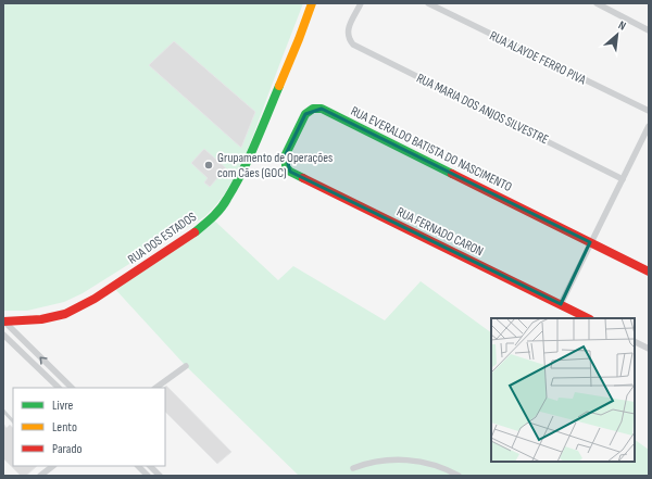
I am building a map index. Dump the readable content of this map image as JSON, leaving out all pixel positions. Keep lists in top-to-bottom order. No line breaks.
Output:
{"streets":{"street":["RUA ALAYDE FERRO PIVA","RUA MARIA DOS ANJOS SILVESTRE","RUA EVERALDO BATISTA DO NASCIMENTO","RUA FERNADO CARON","RUA DOS ESTADOS"]},"crossings":[["RUA EVERALDO BATISTA DO NASCIMENTO","RUA FERNADO CARON"]],"places":["Grupamento de Operações com Cães (GOC)"],"legend":["Livre","Lento","Parado"],"north":"top right"}
